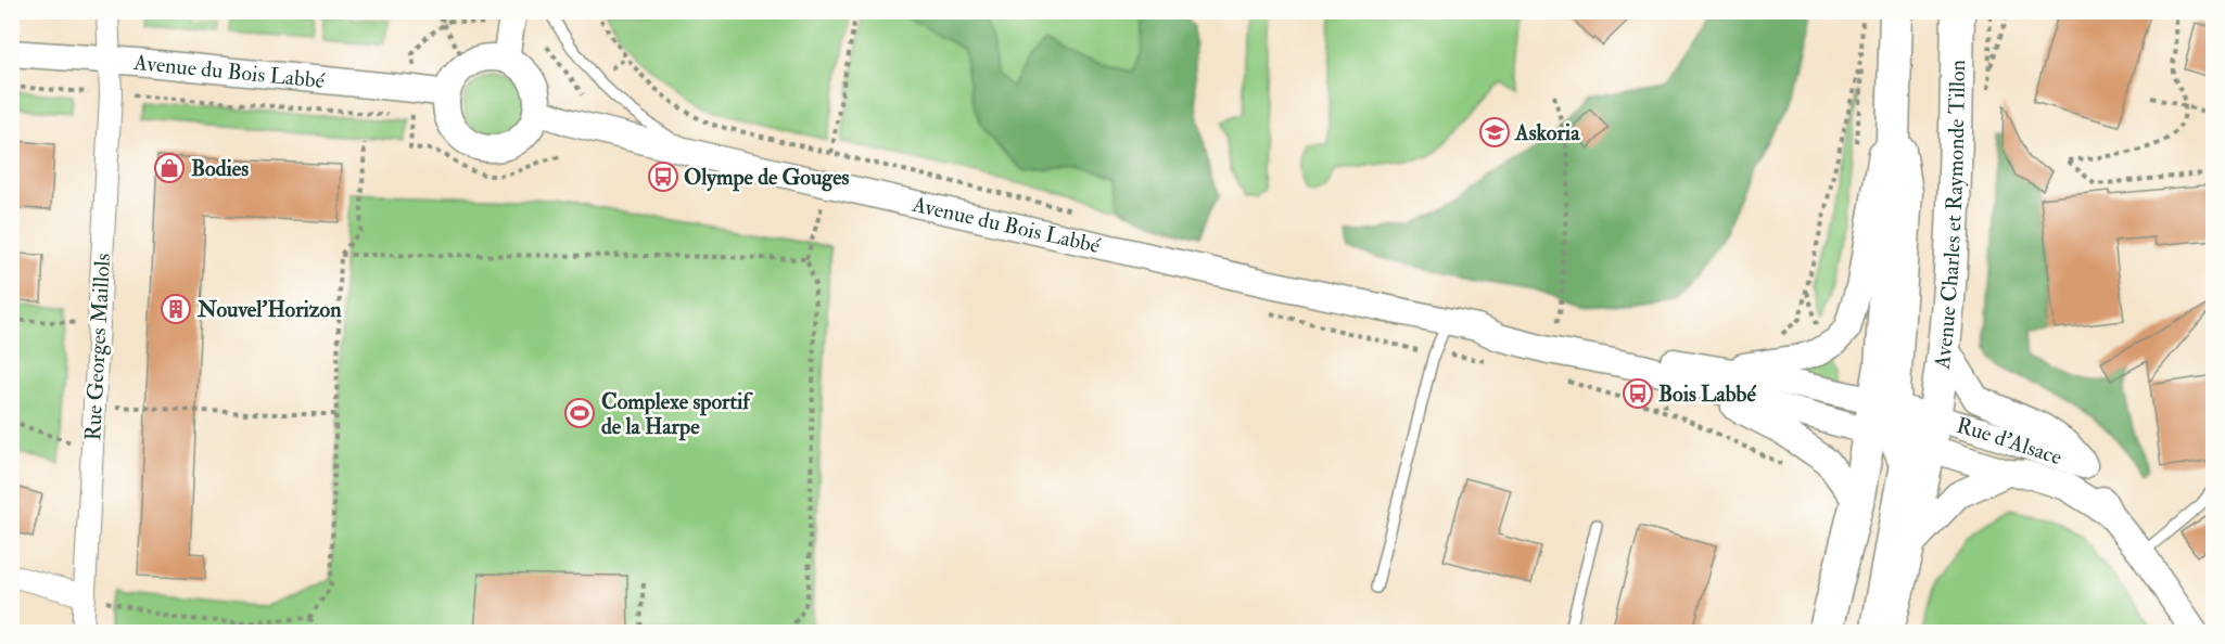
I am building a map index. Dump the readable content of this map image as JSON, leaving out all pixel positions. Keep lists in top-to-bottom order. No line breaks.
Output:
{"streets":{"main road":["Avenue Charles et Raymonde Tillon"],"street":["Avenue du Bois Labbé","Rue Georges Maillols","Rue d'Alsace"]},"crossings":[["Avenue du Bois Labbé","Rue Georges Maillols"],["Avenue Charles et Raymonde Tillon","Rue d'Alsace"]],"places":{"school or university":["Askoria"],"shop":["Bodies"],"bus stop":["Olympe de Gouges","Bois Labbé"],"building":["Nouvel'Horizon"],"sports":["Complexe sportif de la Harpe"]}}
